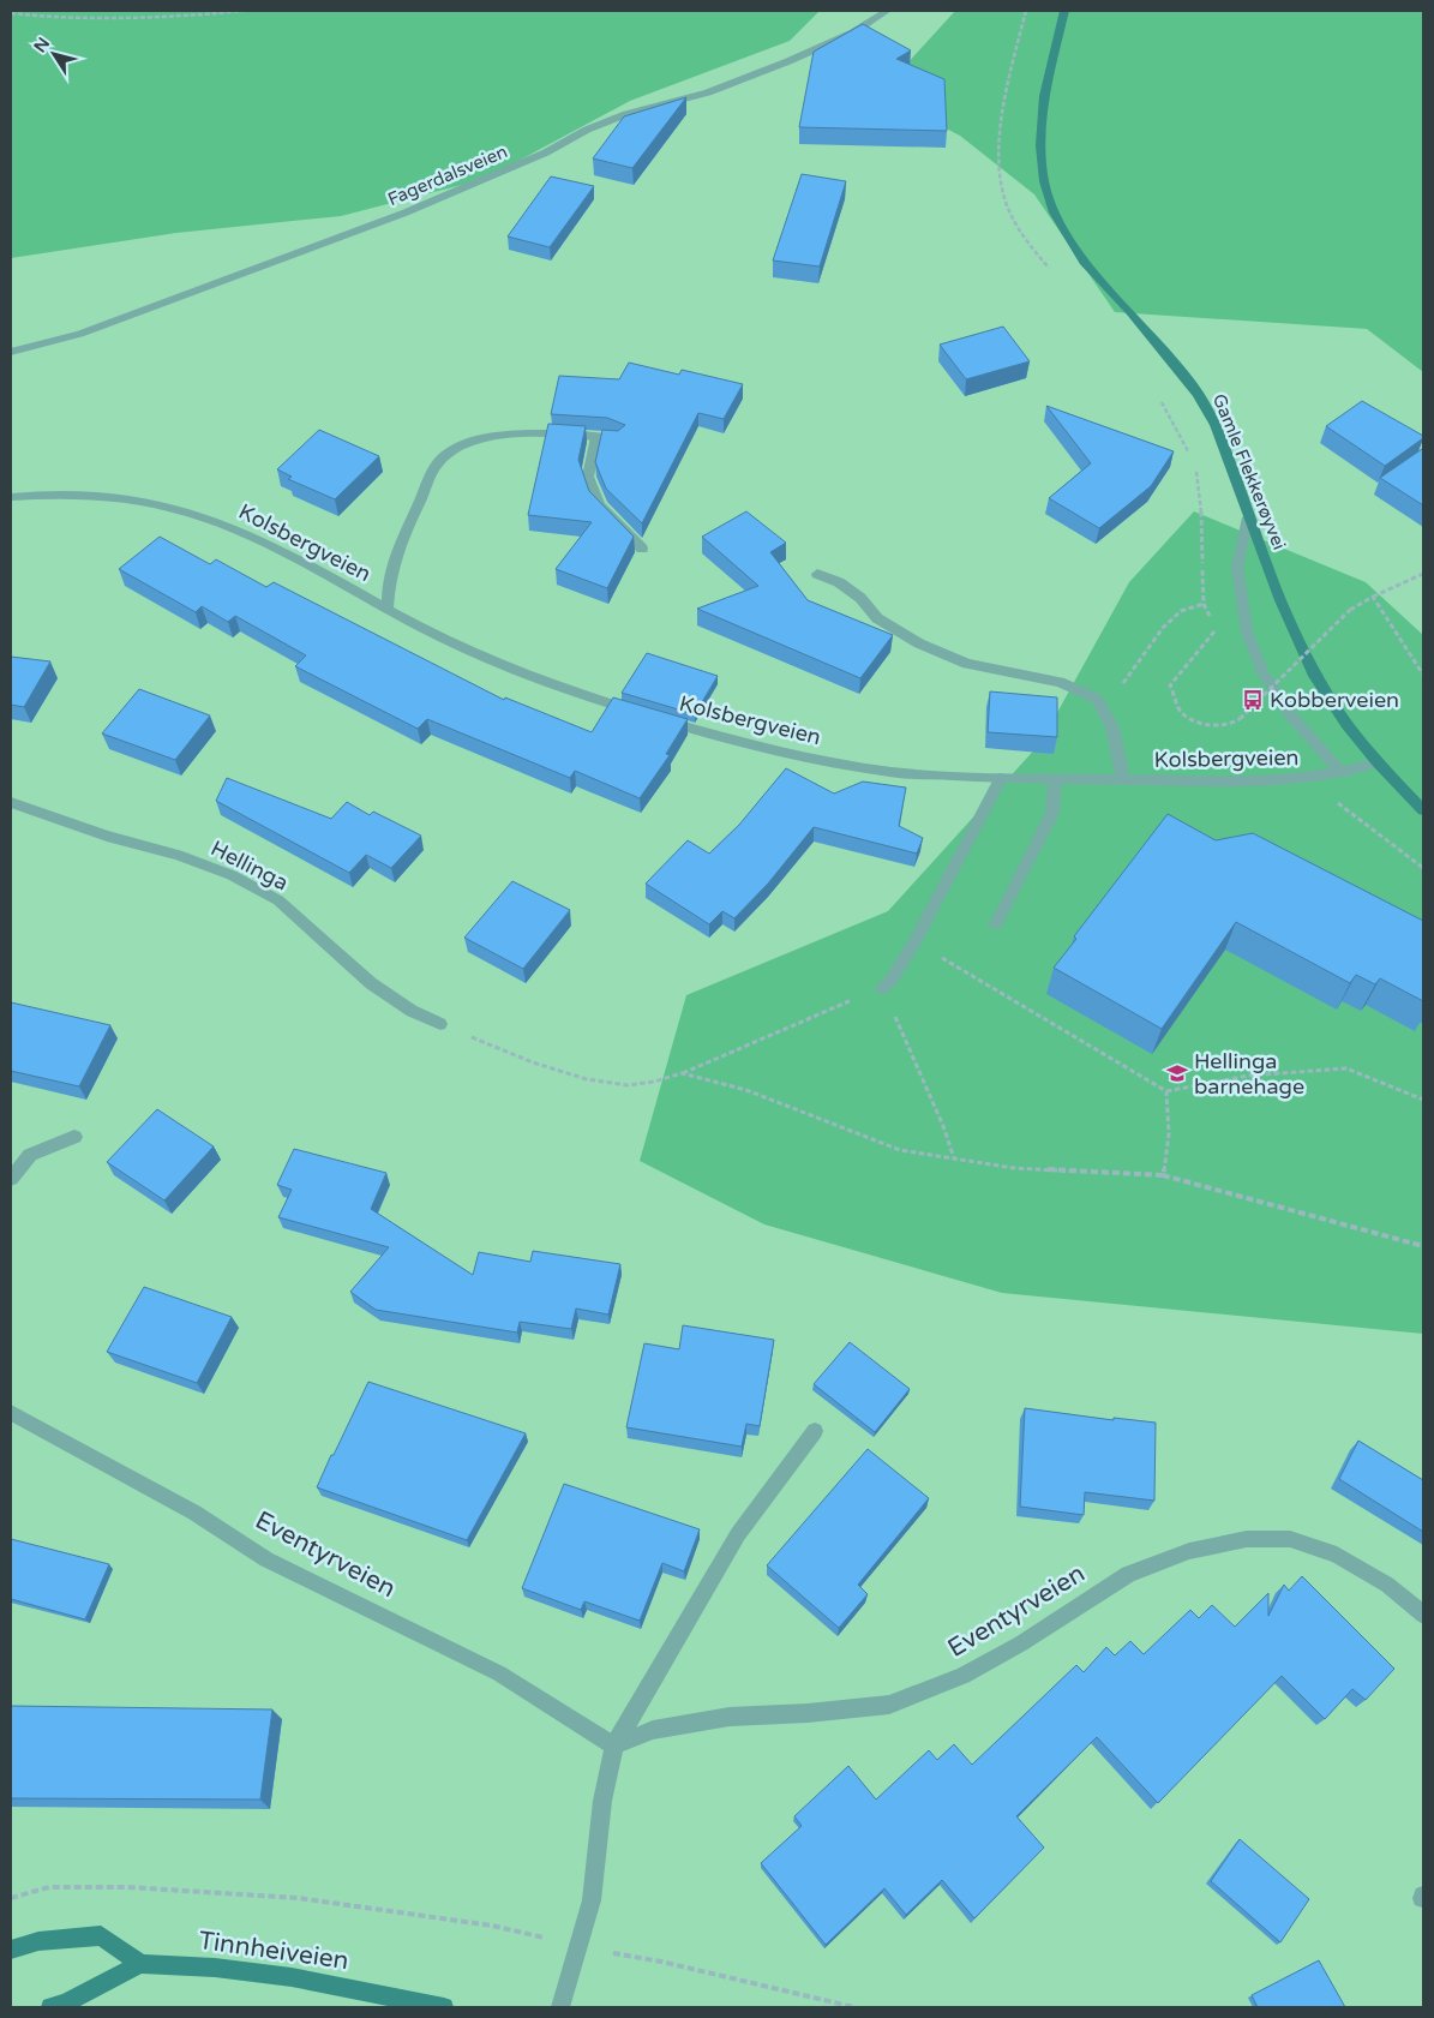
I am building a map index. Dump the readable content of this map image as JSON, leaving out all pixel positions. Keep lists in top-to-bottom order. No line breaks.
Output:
{"streets":{"street":["Fagerdalsveien","Gamle Flekkerøyvei","Kolsbergveien","Hellinga","Eventyrveien","Tinnheiveien"]},"crossings":[["Gamle Flekkerøyvei","Kolsbergveien"]],"places":{"bus stop":["Kobberveien"],"school or university":["Hellinga barnehage"]},"north":"top left"}
